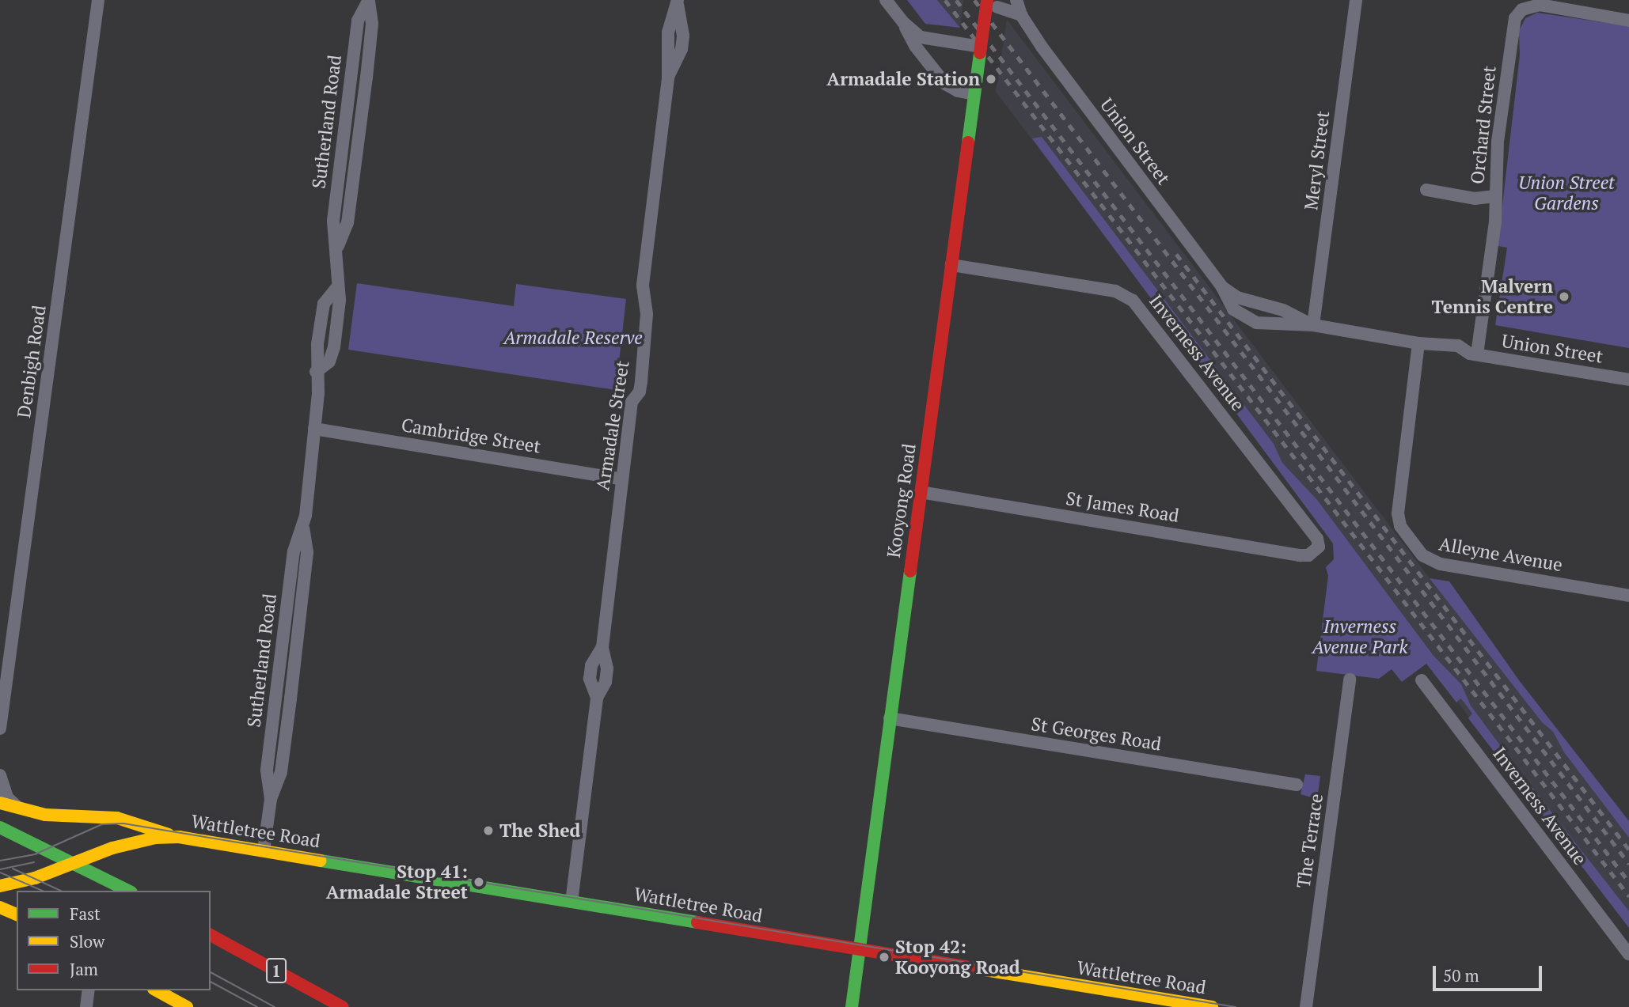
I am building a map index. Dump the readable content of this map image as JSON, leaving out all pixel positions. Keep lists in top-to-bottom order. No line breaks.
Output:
{"streets":{"main road":["Kooyong Road","Wattletree Road","1"],"street":["Sutherland Road","Orchard Street","Union Street","Meryl Street","Inverness Avenue","Denbigh Road","Armadale Street","Cambridge Street","St James Road","Alleyne Avenue","St Georges Road","The Terrace"]},"crossings":[["Sutherland Road","Cambridge Street"],["Sutherland Road","Wattletree Road"],["Orchard Street","Union Street"],["Union Street","Meryl Street"],["Union Street","Alleyne Avenue"],["Inverness Avenue","Kooyong Road"],["Inverness Avenue","St James Road"],["Armadale Street","Cambridge Street"],["Armadale Street","Wattletree Road"],["Kooyong Road","St James Road"],["Kooyong Road","St Georges Road"],["Kooyong Road","Wattletree Road"]],"parks":["Union Street Gardens","Armadale Reserve","Inverness Avenue Park"],"places":["Armadale Station","Malvern Tennis Centre","The Shed","Stop 41: Armadale Street","Stop 42: Kooyong Road"],"legend":["Fast","Slow","Jam"],"scale_bar":"50 m"}
